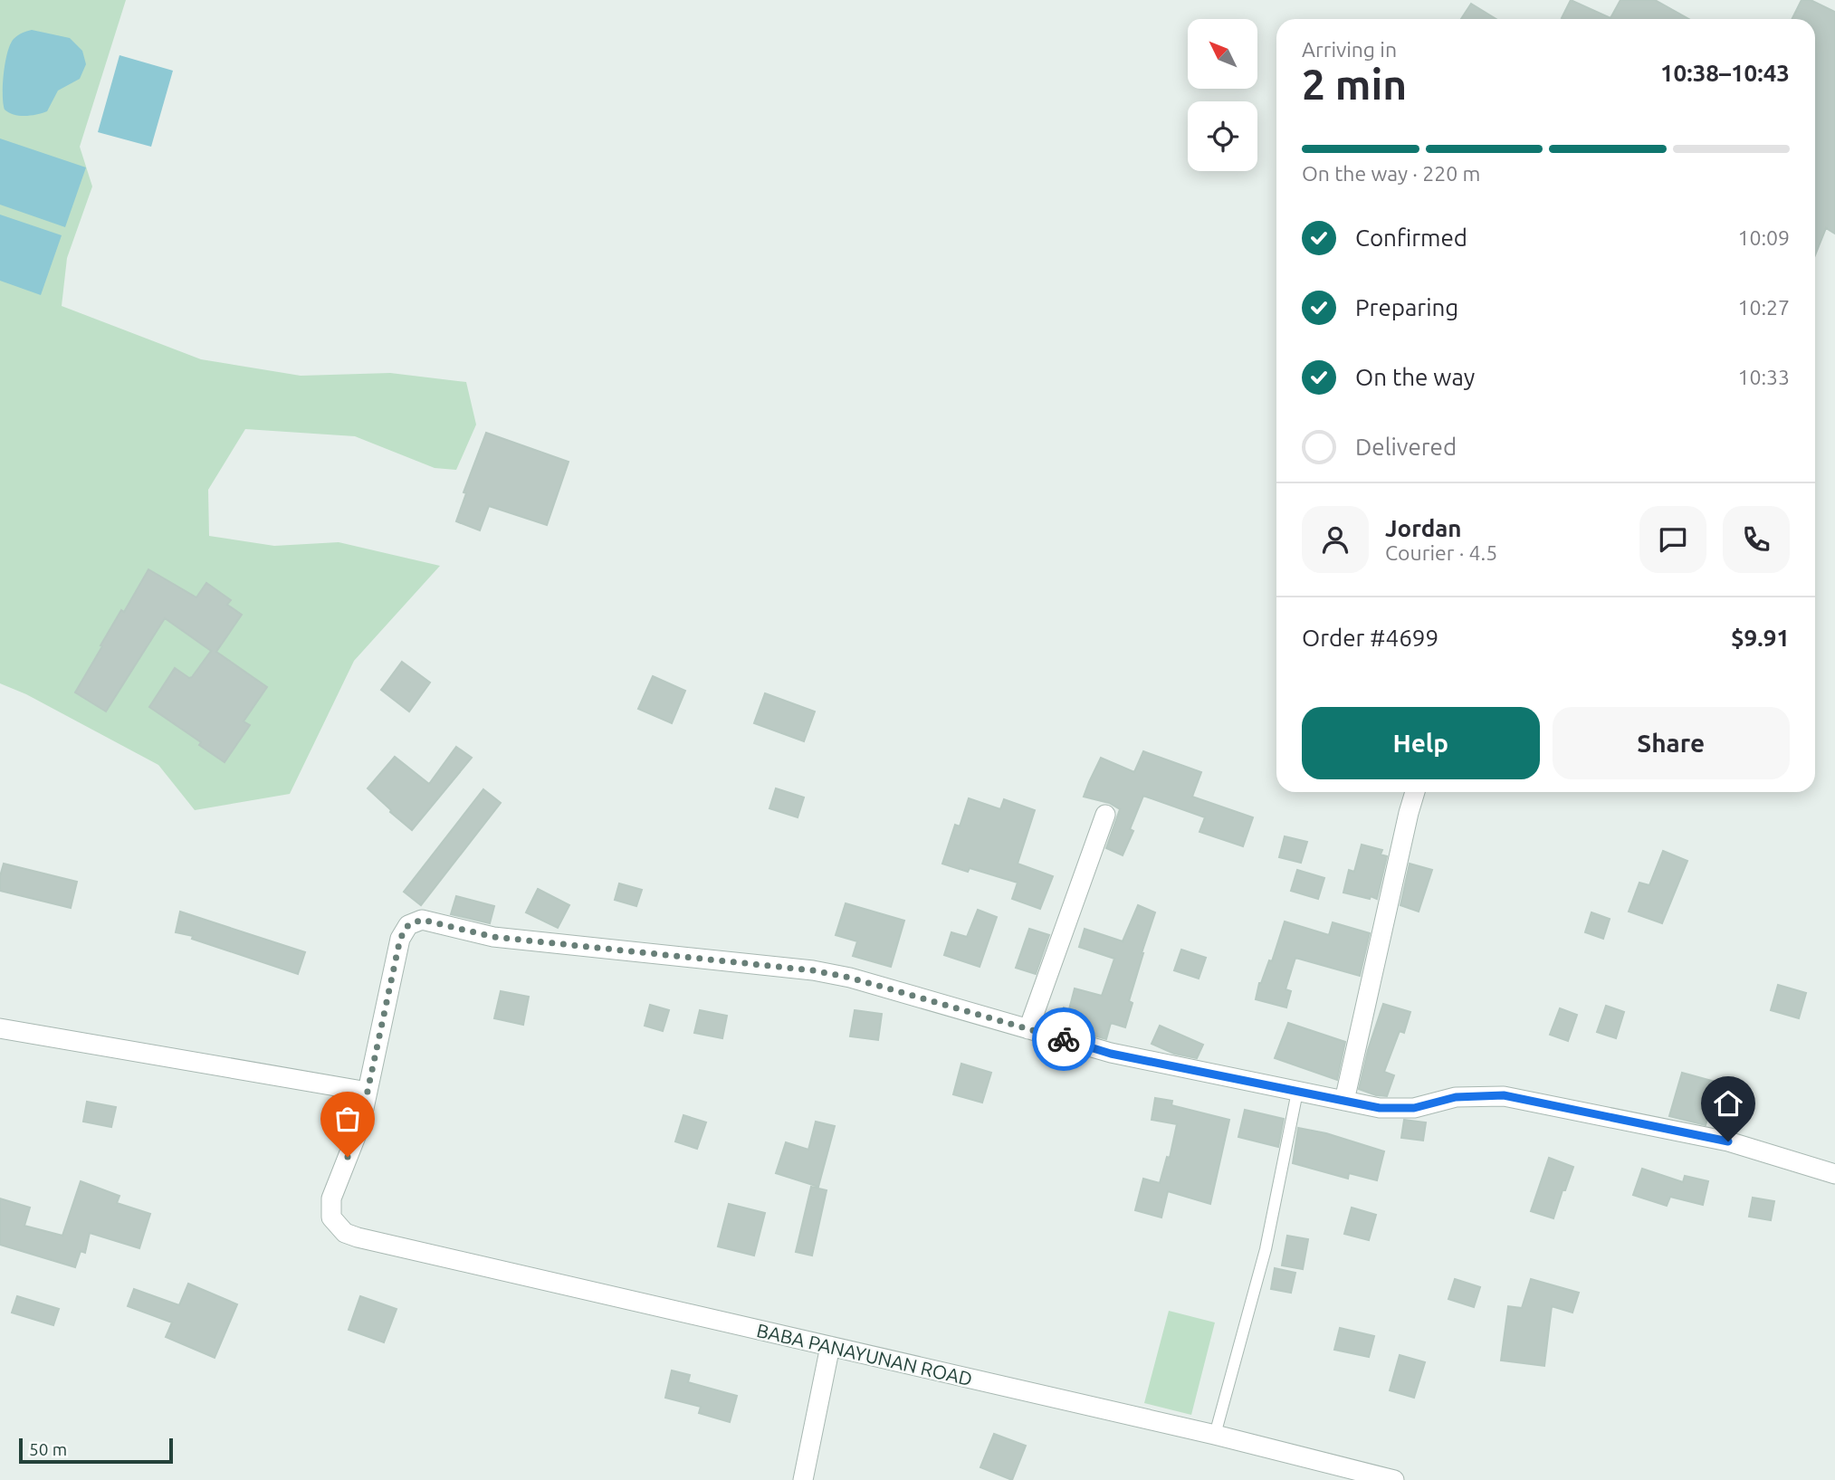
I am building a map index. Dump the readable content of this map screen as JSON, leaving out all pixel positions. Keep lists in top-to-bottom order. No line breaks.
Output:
{"streets":{"street":["BABA PANAYUNAN ROAD"]},"scale_bar":"50 m","north":"top left","page":{"heading":["2 min","Arriving in","10:38–10:43"],"panel":["Jordan","Courier · 4.5","Order #4699","$9.91"],"bar":"On the way · 220 m","list":[["Confirmed","10:09"],["Preparing","10:27"],["On the way","10:33"],"Delivered"],"buttons":["Help","Share"],"scale":"50 m"}}
